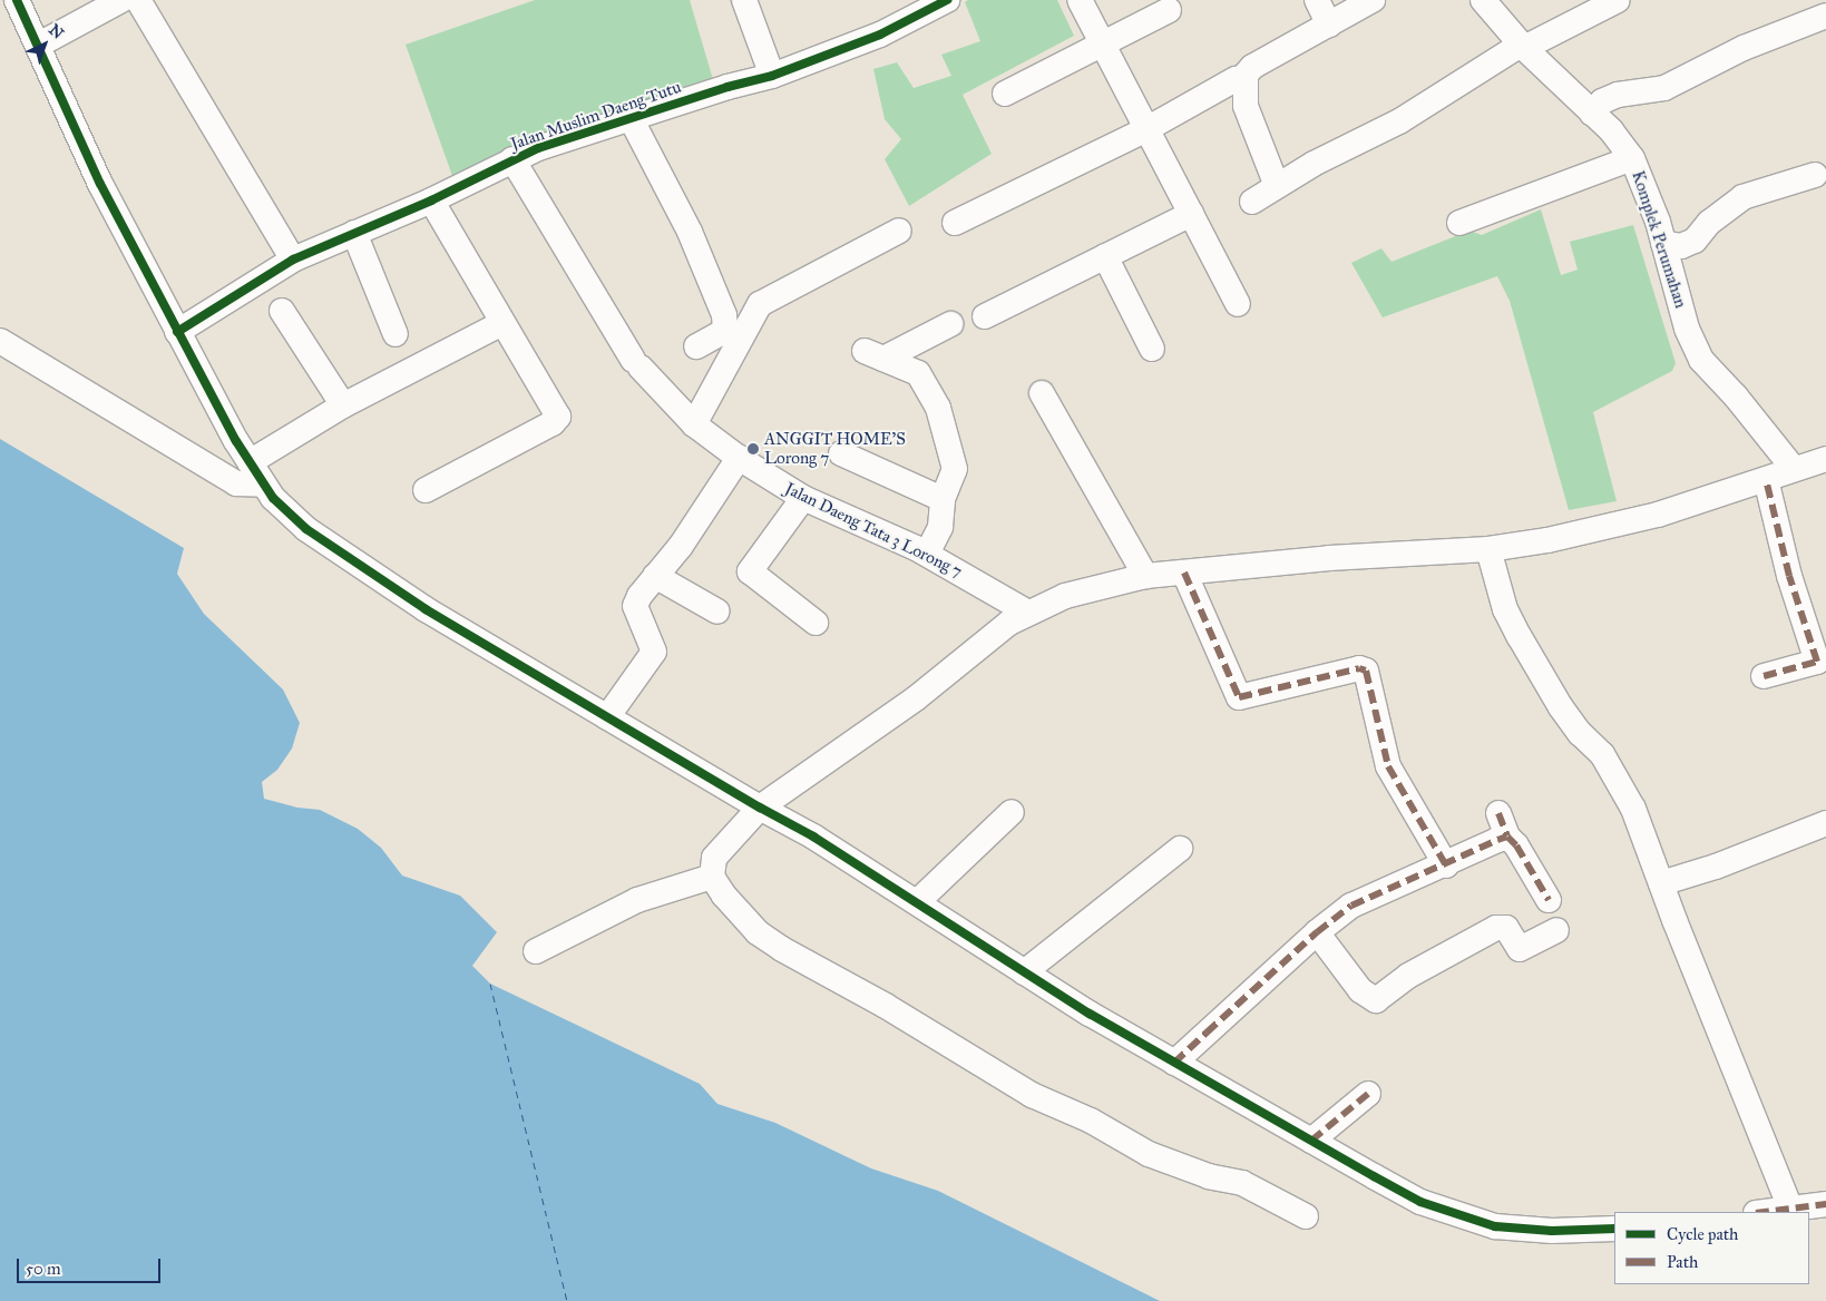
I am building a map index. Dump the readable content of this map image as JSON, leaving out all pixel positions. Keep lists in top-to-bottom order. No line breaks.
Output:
{"streets":{"street":["Jalan Muslim Daeng Tutu","Komplek Perumahan","Jalan Daeng Tata 3 Lorong 7"]},"crossings":[["Jalan Muslim Daeng Tutu","Jalan Daeng Tata 3 Lorong 7"]],"places":["ANGGIT HOME'S Lorong 7"],"legend":["Cycle path","Path"],"scale_bar":"50 m","north":"top right"}
